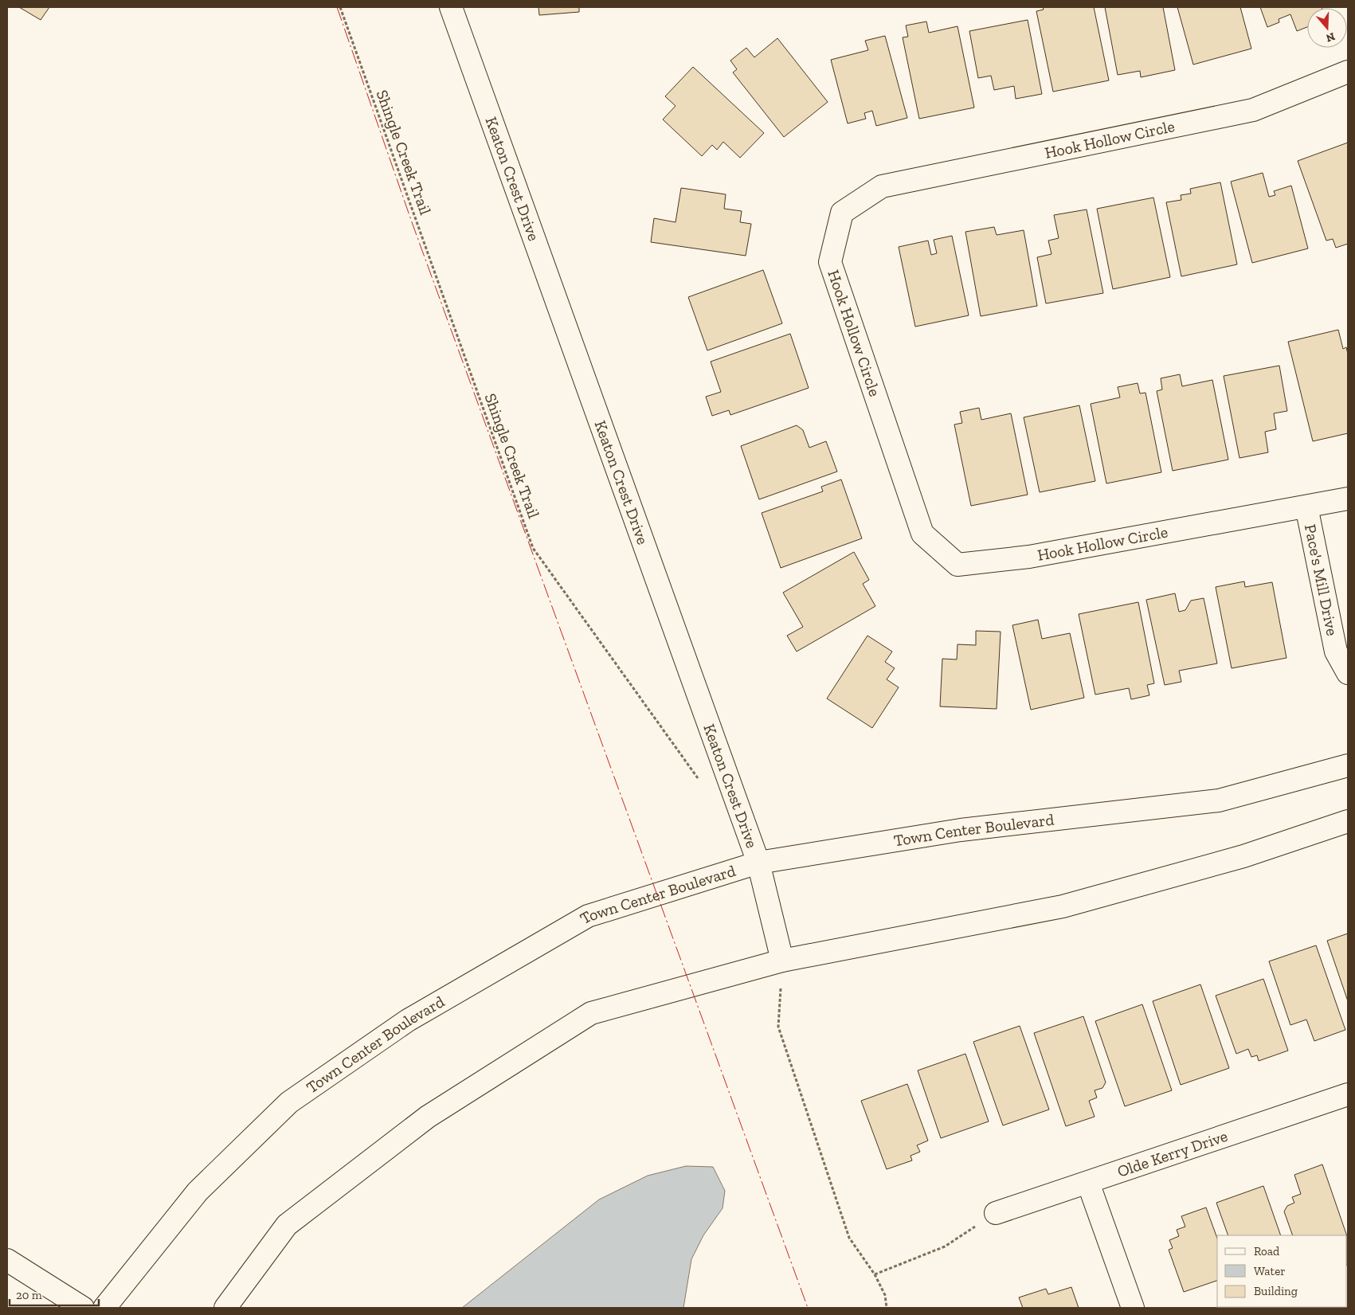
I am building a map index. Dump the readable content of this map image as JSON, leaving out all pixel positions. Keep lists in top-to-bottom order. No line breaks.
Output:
{"streets":{"street":["Hook Hollow Circle","Keaton Crest Drive","Pace's Mill Drive","Town Center Boulevard","Olde Kerry Drive"],"path":["Shingle Creek Trail"]},"crossings":[["Hook Hollow Circle","Pace's Mill Drive"],["Keaton Crest Drive","Town Center Boulevard"]],"legend":["Road","Water","Building"],"scale_bar":"20 m","north":"bottom"}
